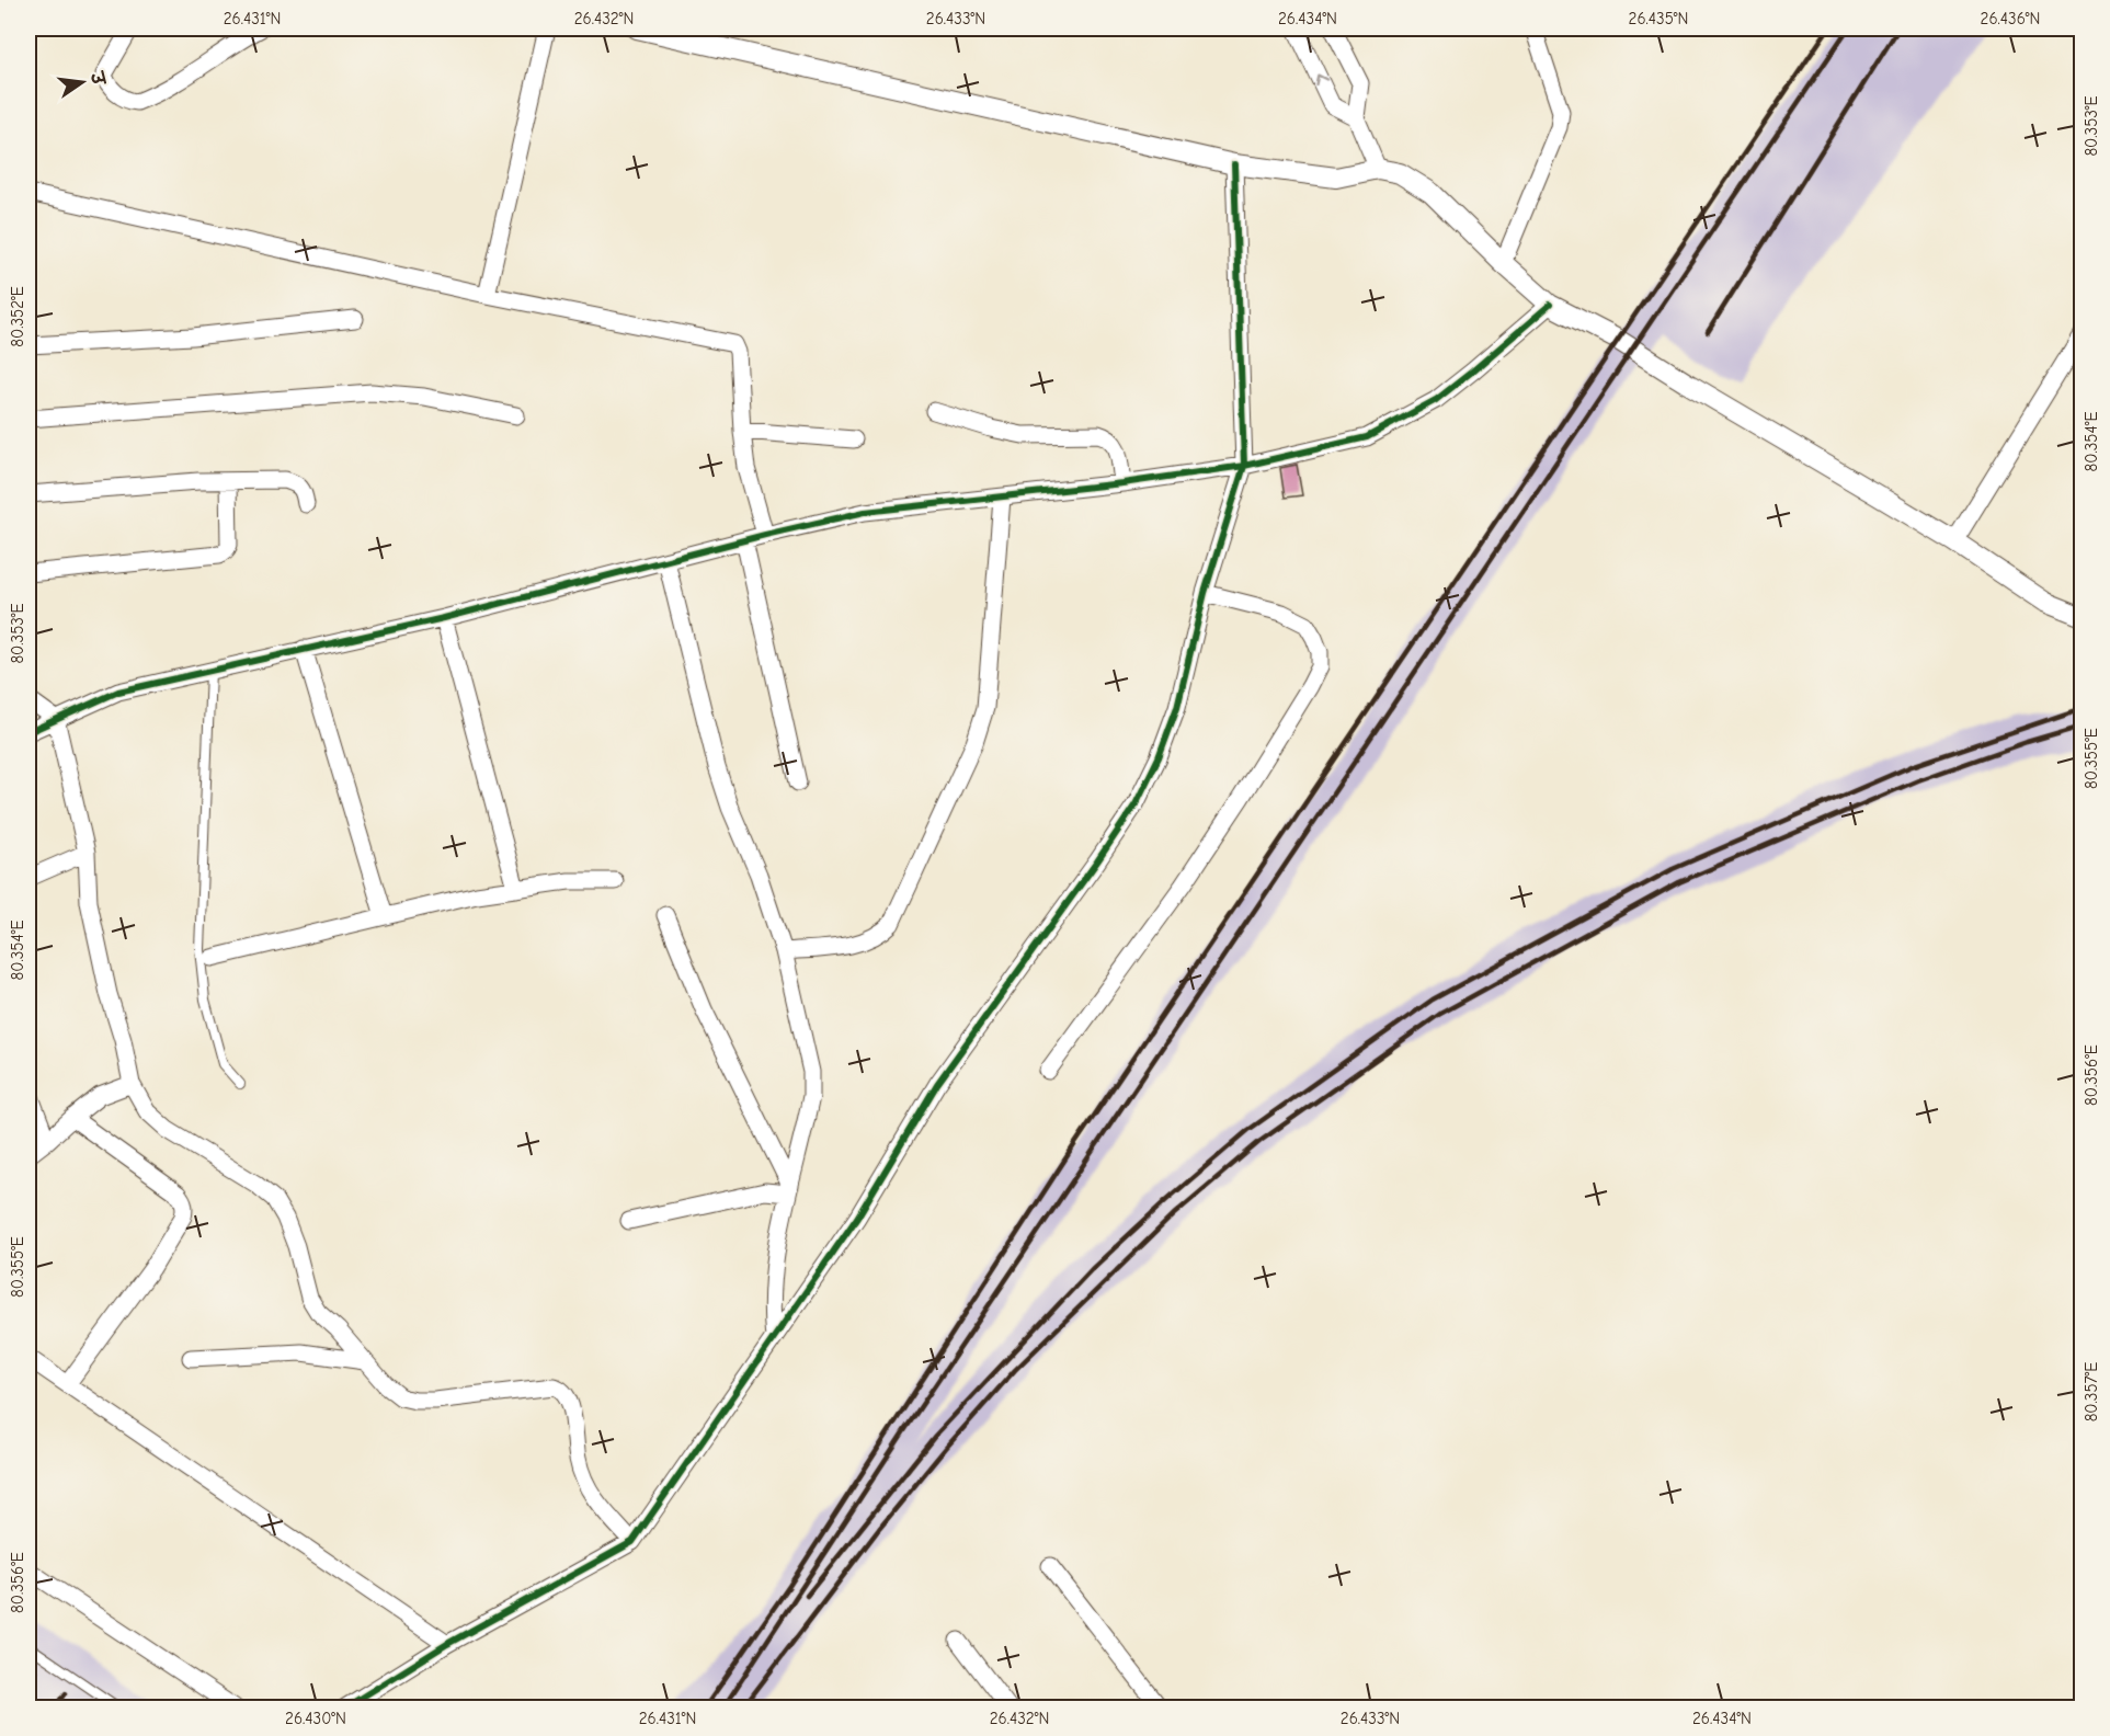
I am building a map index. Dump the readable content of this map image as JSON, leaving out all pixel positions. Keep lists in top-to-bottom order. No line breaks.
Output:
{"north":"right","coordinates":["26.431°N","26.432°N","26.433°N","26.434°N","26.435°N","26.436°N","80.353°E","80.352°E","80.354°E","80.355°E","80.356°E","80.357°E","26.430°N"]}
